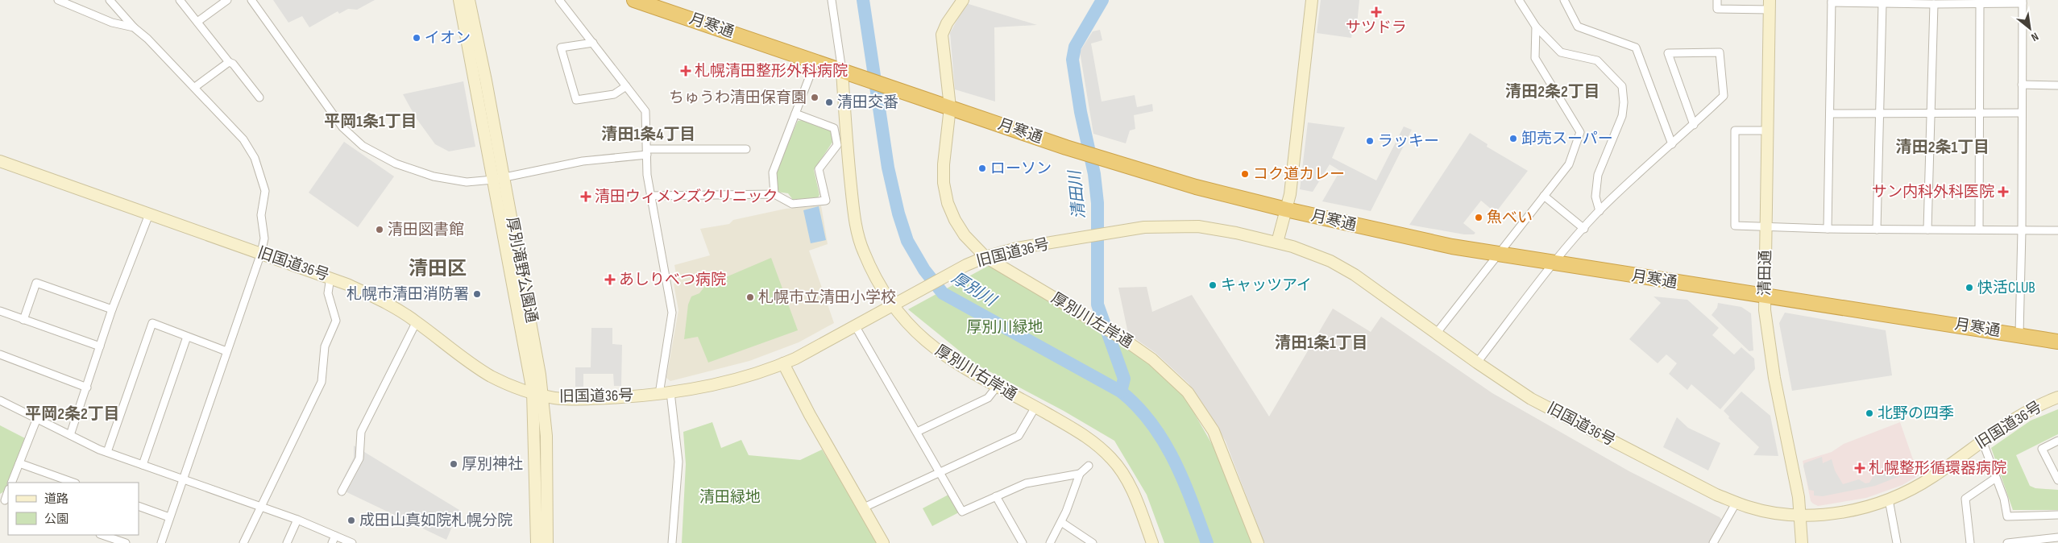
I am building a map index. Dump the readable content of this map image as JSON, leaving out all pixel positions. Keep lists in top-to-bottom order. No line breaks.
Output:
{"streets":{"highway":["月寒通"],"street":["旧国道36号","厚別滝野公園通","清田通","厚別川左岸通","厚別川右岸通"]},"crossings":[["月寒通","清田通"],["月寒通","厚別川左岸通"],["月寒通","厚別川右岸通"],["旧国道36号","厚別滝野公園通"],["旧国道36号","清田通"],["旧国道36号","厚別川左岸通"],["旧国道36号","厚別川右岸通"]],"districts":["清田2条2丁目","平岡1条1丁目","清田1条4丁目","清田2条1丁目","清田区","清田1条1丁目","平岡2条2丁目"],"water":["清田川","厚別川"],"parks":["厚別川緑地","清田緑地"],"places":{"health":["サツドラ","札幌清田整形外科病院","サン内科外科医院","清田ウィメンズクリニック","あしりべつ病院","札幌整形循環器病院"],"other":["イオン","ちゅうわ清田保育園","清田交番","卸売スーパー","ラッキー","ローソン","コク道カレー","魚べい","清田図書館","キャッツアイ","快活CLUB","札幌市清田消防署","札幌市立清田小学校","北野の四季","厚別神社","成田山真如院札幌分院"]},"legend":["道路","公園"],"north":"bottom right"}
